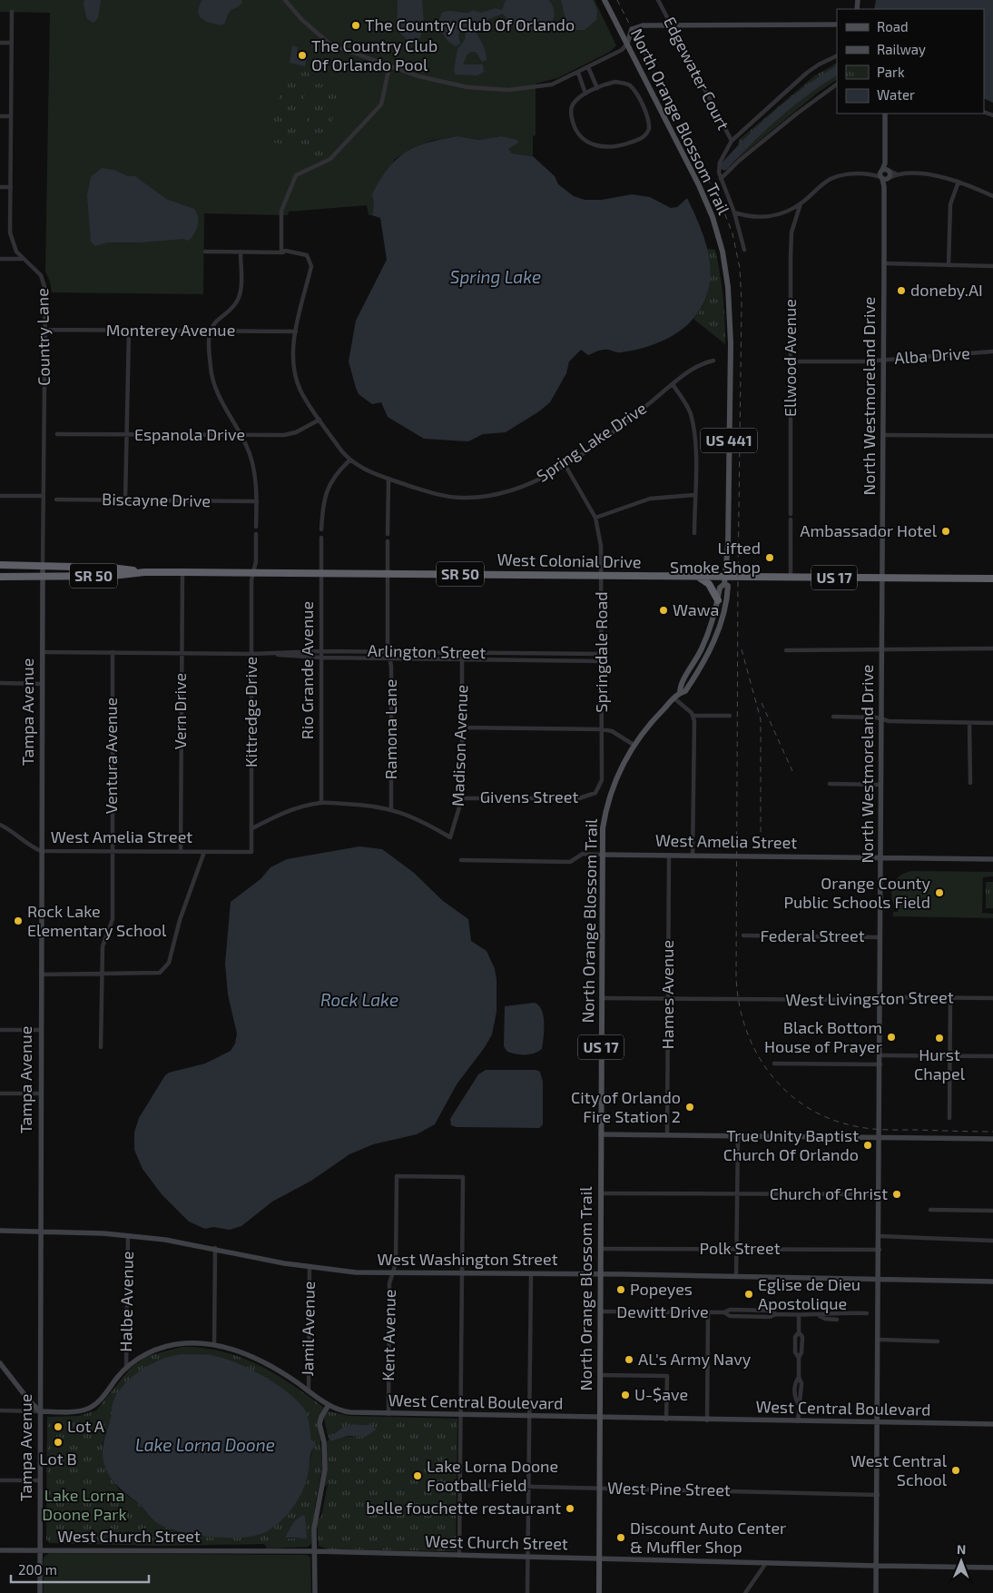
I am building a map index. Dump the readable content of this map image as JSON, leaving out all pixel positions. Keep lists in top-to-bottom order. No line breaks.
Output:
{"streets":{"highway":["West Colonial Drive","SR 50","US 17"],"main road":["North Orange Blossom Trail","US 441"],"street":["Edgewater Court","Monterey Avenue","Country Lane","Alba Drive","Ellwood Avenue","North Westmoreland Drive","Espanola Drive","Spring Lake Drive","Biscayne Drive","Arlington Street","Springdale Road","Rio Grande Avenue","Vern Drive","Tampa Avenue","Kittredge Drive","Ramona Lane","Madison Avenue","Ventura Avenue","Givens Street","West Amelia Street","Federal Street","Hames Avenue","West Livingston Street","Polk Street","West Washington Street","Halbe Avenue","Dewitt Drive","Jamil Avenue","Kent Avenue","West Central Boulevard","West Pine Street","West Church Street"]},"crossings":[["North Orange Blossom Trail","West Colonial Drive"],["North Orange Blossom Trail","US 17"],["North Orange Blossom Trail","West Amelia Street"],["North Orange Blossom Trail","Polk Street"],["North Orange Blossom Trail","West Washington Street"],["North Orange Blossom Trail","Dewitt Drive"],["North Orange Blossom Trail","West Central Boulevard"],["Monterey Avenue","Country Lane"],["Monterey Avenue","Spring Lake Drive"],["Country Lane","West Colonial Drive"],["Country Lane","Tampa Avenue"],["Alba Drive","Ellwood Avenue"],["Alba Drive","North Westmoreland Drive"],["North Westmoreland Drive","West Colonial Drive"],["North Westmoreland Drive","West Amelia Street"],["North Westmoreland Drive","Federal Street"],["North Westmoreland Drive","West Livingston Street"],["North Westmoreland Drive","Polk Street"],["North Westmoreland Drive","West Washington Street"],["North Westmoreland Drive","West Central Boulevard"],["North Westmoreland Drive","West Pine Street"],["North Westmoreland Drive","West Church Street"],["Espanola Drive","Spring Lake Drive"],["Spring Lake Drive","Springdale Road"],["West Colonial Drive","Springdale Road"],["West Colonial Drive","Rio Grande Avenue"],["West Colonial Drive","Vern Drive"],["West Colonial Drive","Tampa Avenue"],["West Colonial Drive","Kittredge Drive"],["West Colonial Drive","Ramona Lane"],["US 17","West Central Boulevard"],["US 17","West Pine Street"],["US 17","West Church Street"],["Arlington Street","Springdale Road"],["Arlington Street","Rio Grande Avenue"],["Arlington Street","Vern Drive"],["Arlington Street","Tampa Avenue"],["Arlington Street","Kittredge Drive"],["Arlington Street","Ramona Lane"],["Arlington Street","Madison Avenue"],["Arlington Street","Ventura Avenue"],["Springdale Road","Givens Street"],["Vern Drive","West Amelia Street"],["Tampa Avenue","West Amelia Street"],["Tampa Avenue","West Washington Street"],["Tampa Avenue","West Central Boulevard"],["Tampa Avenue","West Church Street"],["Kittredge Drive","West Amelia Street"],["Ramona Lane","Madison Avenue"],["Madison Avenue","Givens Street"],["Ventura Avenue","West Amelia Street"],["West Amelia Street","Hames Avenue"],["Hames Avenue","West Livingston Street"],["West Washington Street","Halbe Avenue"],["West Washington Street","Jamil Avenue"],["West Washington Street","Kent Avenue"],["Halbe Avenue","West Central Boulevard"],["Jamil Avenue","West Central Boulevard"],["Kent Avenue","West Central Boulevard"]],"water":["Spring Lake","Rock Lake","Lake Lorna Doone"],"parks":["Lake Lorna Doone Park"],"places":["The Country Club Of Orlando","The Country Club Of Orlando Pool","doneby.AI","Ambassador Hotel","Lifted Smoke Shop","Wawa","Orange County Public Schools Field","Rock Lake Elementary School","Black Bottom House of Prayer","Hurst Chapel","City of Orlando Fire Station 2","True Unity Baptist Church Of Orlando","Church of Christ","Popeyes","Eglise de Dieu Apostolique","AL's Army Navy","U-$ave","Lot A","Lot B","West Central School","Lake Lorna Doone Football Field","belle fouchette restaurant","Discount Auto Center & Muffler Shop"],"legend":["Road","Railway","Park","Water"],"scale_bar":"200 m","north":"top"}
